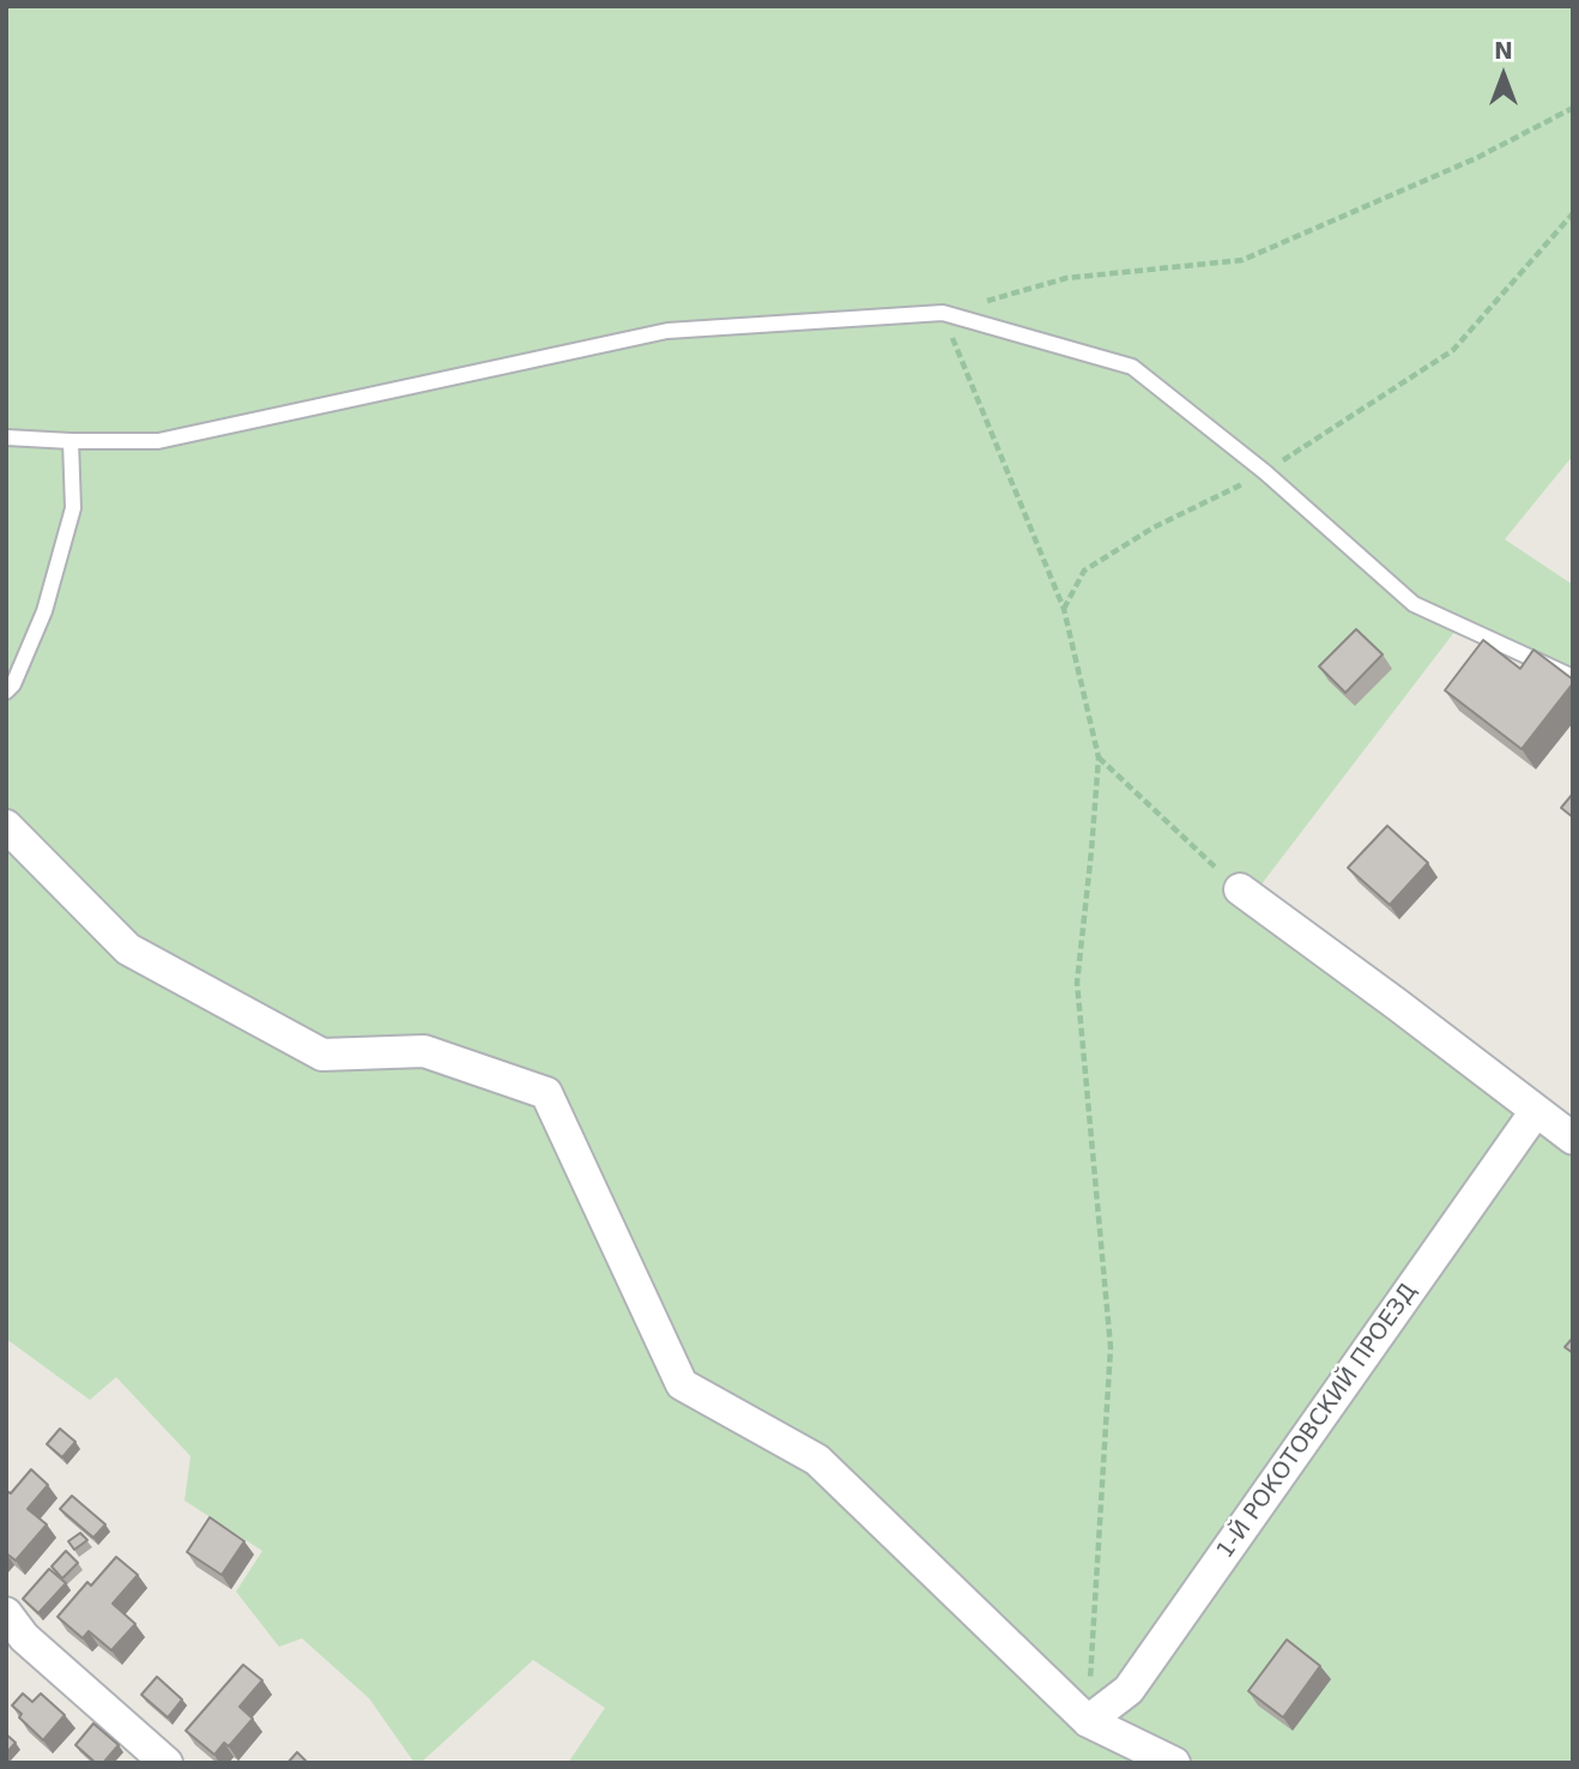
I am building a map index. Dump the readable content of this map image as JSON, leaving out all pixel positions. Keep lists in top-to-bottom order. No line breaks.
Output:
{"streets":{"street":["1-Й РОКОТОВСКИЙ ПРОЕЗД"]},"north":"top"}
